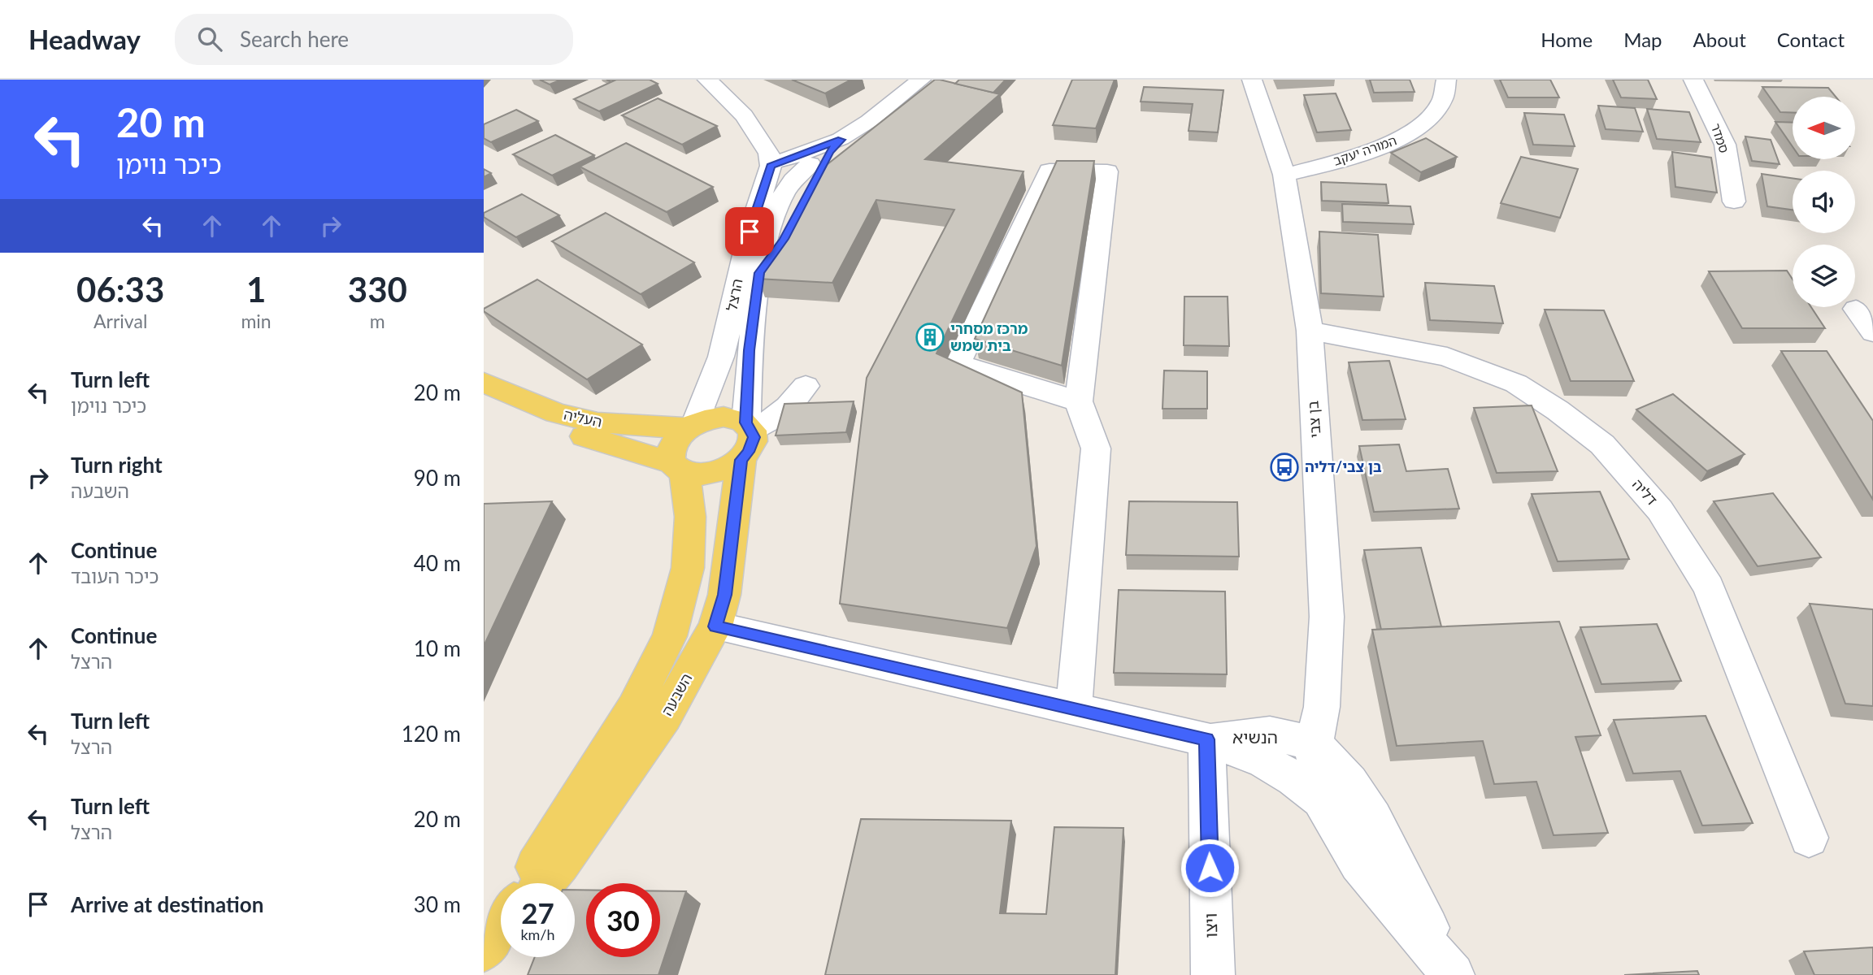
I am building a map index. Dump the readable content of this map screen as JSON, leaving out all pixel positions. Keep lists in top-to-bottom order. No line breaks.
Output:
{"streets":{"main road":["העליה","השבעה"],"street":["סמדר","המורה יעקב","הרצל","בן צבי","דליה","הנשיא","ויצו"]},"crossings":[["המורה יעקב","בן צבי"],["הרצל","העליה"],["הרצל","השבעה"],["העליה","השבעה"],["בן צבי","דליה"],["בן צבי","הנשיא"],["הנשיא","ויצו"]],"places":{"building":["מרכז מסחרי בית שמש"],"bus stop":["בן צבי/דליה"]},"north":"left","page":{"header":"Headway","search":"Search here","nav":["Home","Map","About","Contact"],"turn":["20 m","כיכר נוימן"],"eta":["06:33","Arrival","1","min","330","m"],"list":[{"name":"Turn left","note":"כיכר נוימן","value":"20 m"},{"name":"Turn right","note":"השבעה","value":"90 m"},{"name":"Continue","note":"כיכר העובד","value":"40 m"},{"name":"Continue","note":"הרצל","value":"10 m"},{"name":"Turn left","note":"הרצל","value":"120 m"},{"name":"Turn left","note":"הרצל","value":"20 m"},{"name":"Arrive at destination","value":"30 m"}],"speed":"27 km/h","limit":"30"}}
